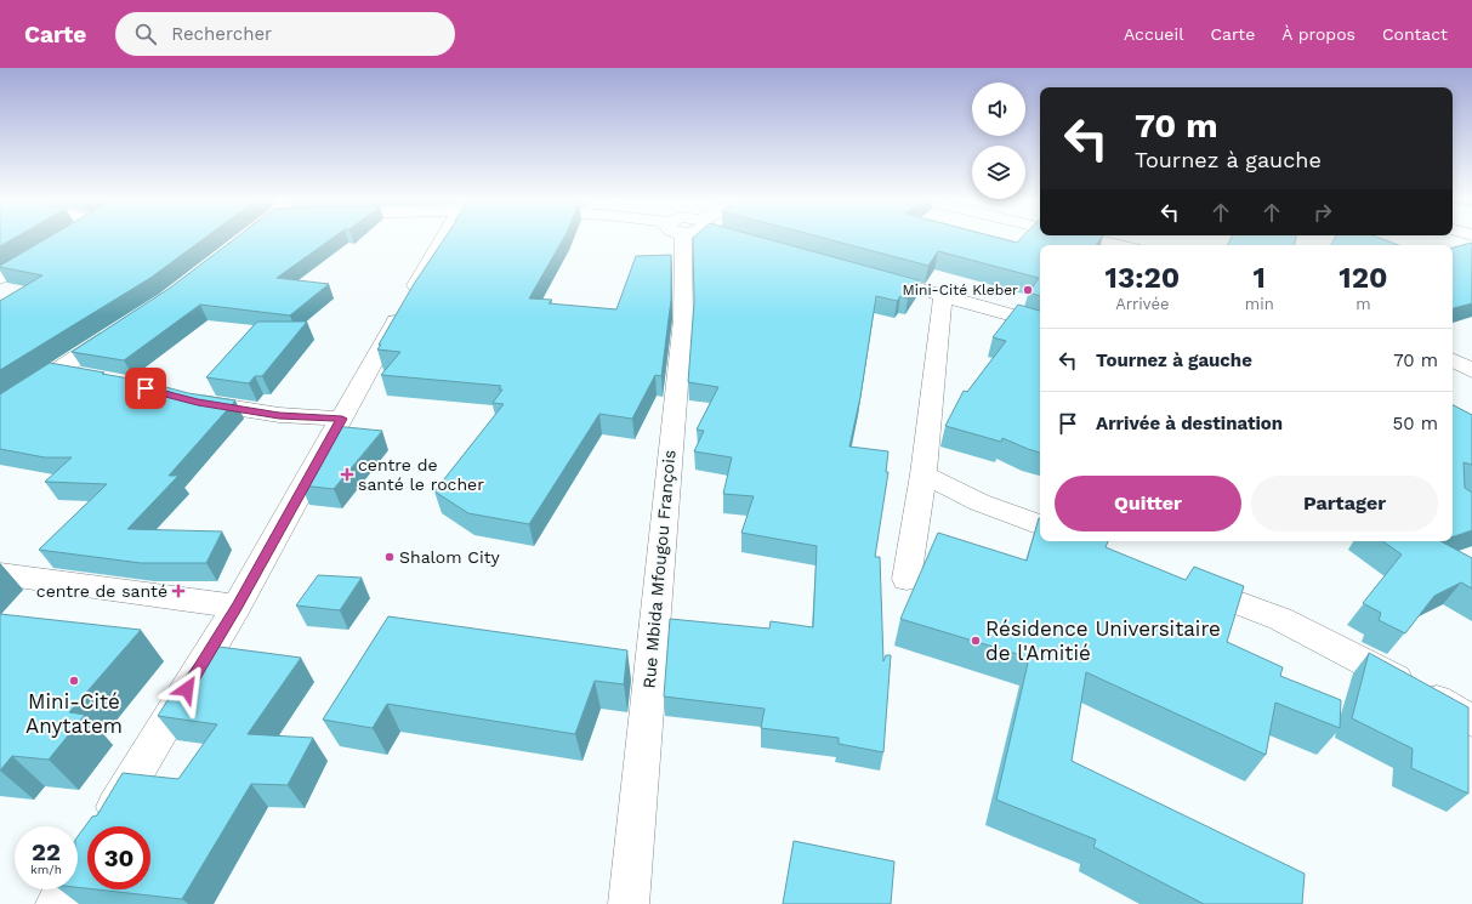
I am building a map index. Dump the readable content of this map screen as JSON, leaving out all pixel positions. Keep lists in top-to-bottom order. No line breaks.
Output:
{"streets":{"street":["Rue Mbida Mfougou François"]},"places":{"other":["Mini-Cité Kleber","Shalom City","Résidence Universitaire de l'Amitié","Mini-Cité Anytatem"],"health":["centre de santé le rocher","centre de santé"]},"page":{"header":"Carte","search":"Rechercher","nav":["Accueil","Carte","À propos","Contact"],"turn":["70 m","Tournez à gauche"],"eta":["13:20","Arrivée","1","min","120","m"],"list":[{"name":"Tournez à gauche","value":"70 m"},{"name":"Arrivée à destination","value":"50 m"}],"buttons":["Quitter","Partager"],"speed":"22 km/h","limit":"30"}}
